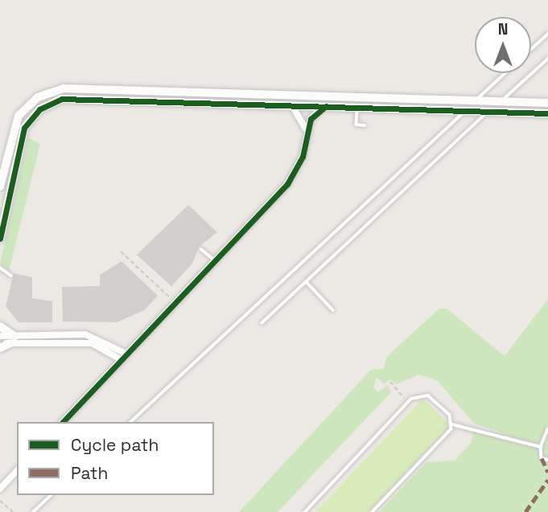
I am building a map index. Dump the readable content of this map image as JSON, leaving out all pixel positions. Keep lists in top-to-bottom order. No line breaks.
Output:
{"legend":["Cycle path","Path"],"north":"top"}
